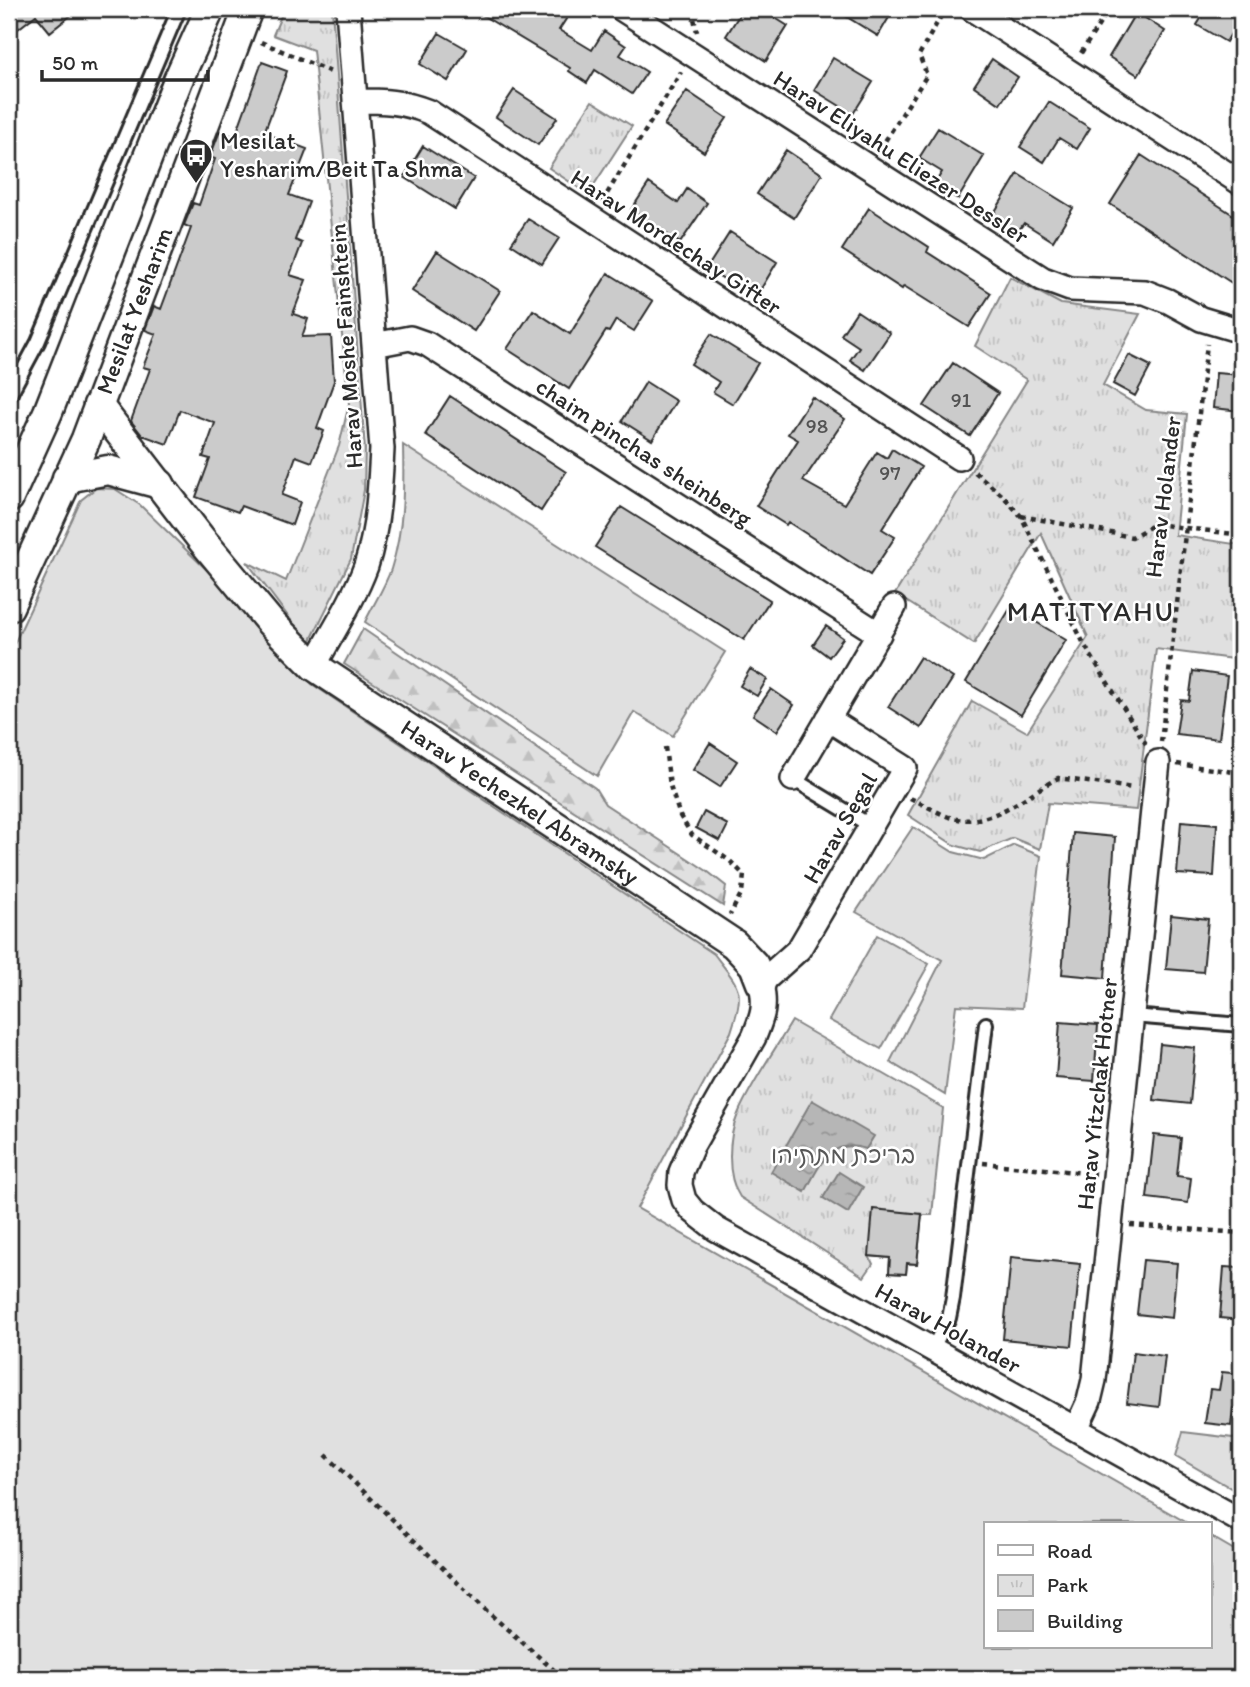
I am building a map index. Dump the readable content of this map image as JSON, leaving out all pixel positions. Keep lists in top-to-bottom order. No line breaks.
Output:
{"streets":{"street":["Harav Eliyahu Eliezer Dessler","Harav Mordechay Gifter","Mesilat Yesharim","Harav Moshe Fainshtein","chaim pinchas sheinberg","Harav Holander","Harav Yechezkel Abramsky","Harav Segal","Harav Yitzchak Hotner"]},"crossings":[["Harav Eliyahu Eliezer Dessler","Harav Holander"],["Harav Mordechay Gifter","Harav Moshe Fainshtein"],["Mesilat Yesharim","Harav Yechezkel Abramsky"],["Harav Moshe Fainshtein","chaim pinchas sheinberg"],["Harav Moshe Fainshtein","Harav Yechezkel Abramsky"],["Harav Holander","Harav Yechezkel Abramsky"],["Harav Holander","Harav Segal"],["Harav Holander","Harav Yitzchak Hotner"],["Harav Yechezkel Abramsky","Harav Segal"]],"districts":["MATITYAHU"],"parks":["בריכת מתתיהו"],"places":{"bus stop":["Mesilat Yesharim/Beit Ta Shma"]},"house_numbers":["91","98","97"],"legend":["Road","Park","Building"],"scale_bar":"50 m"}
